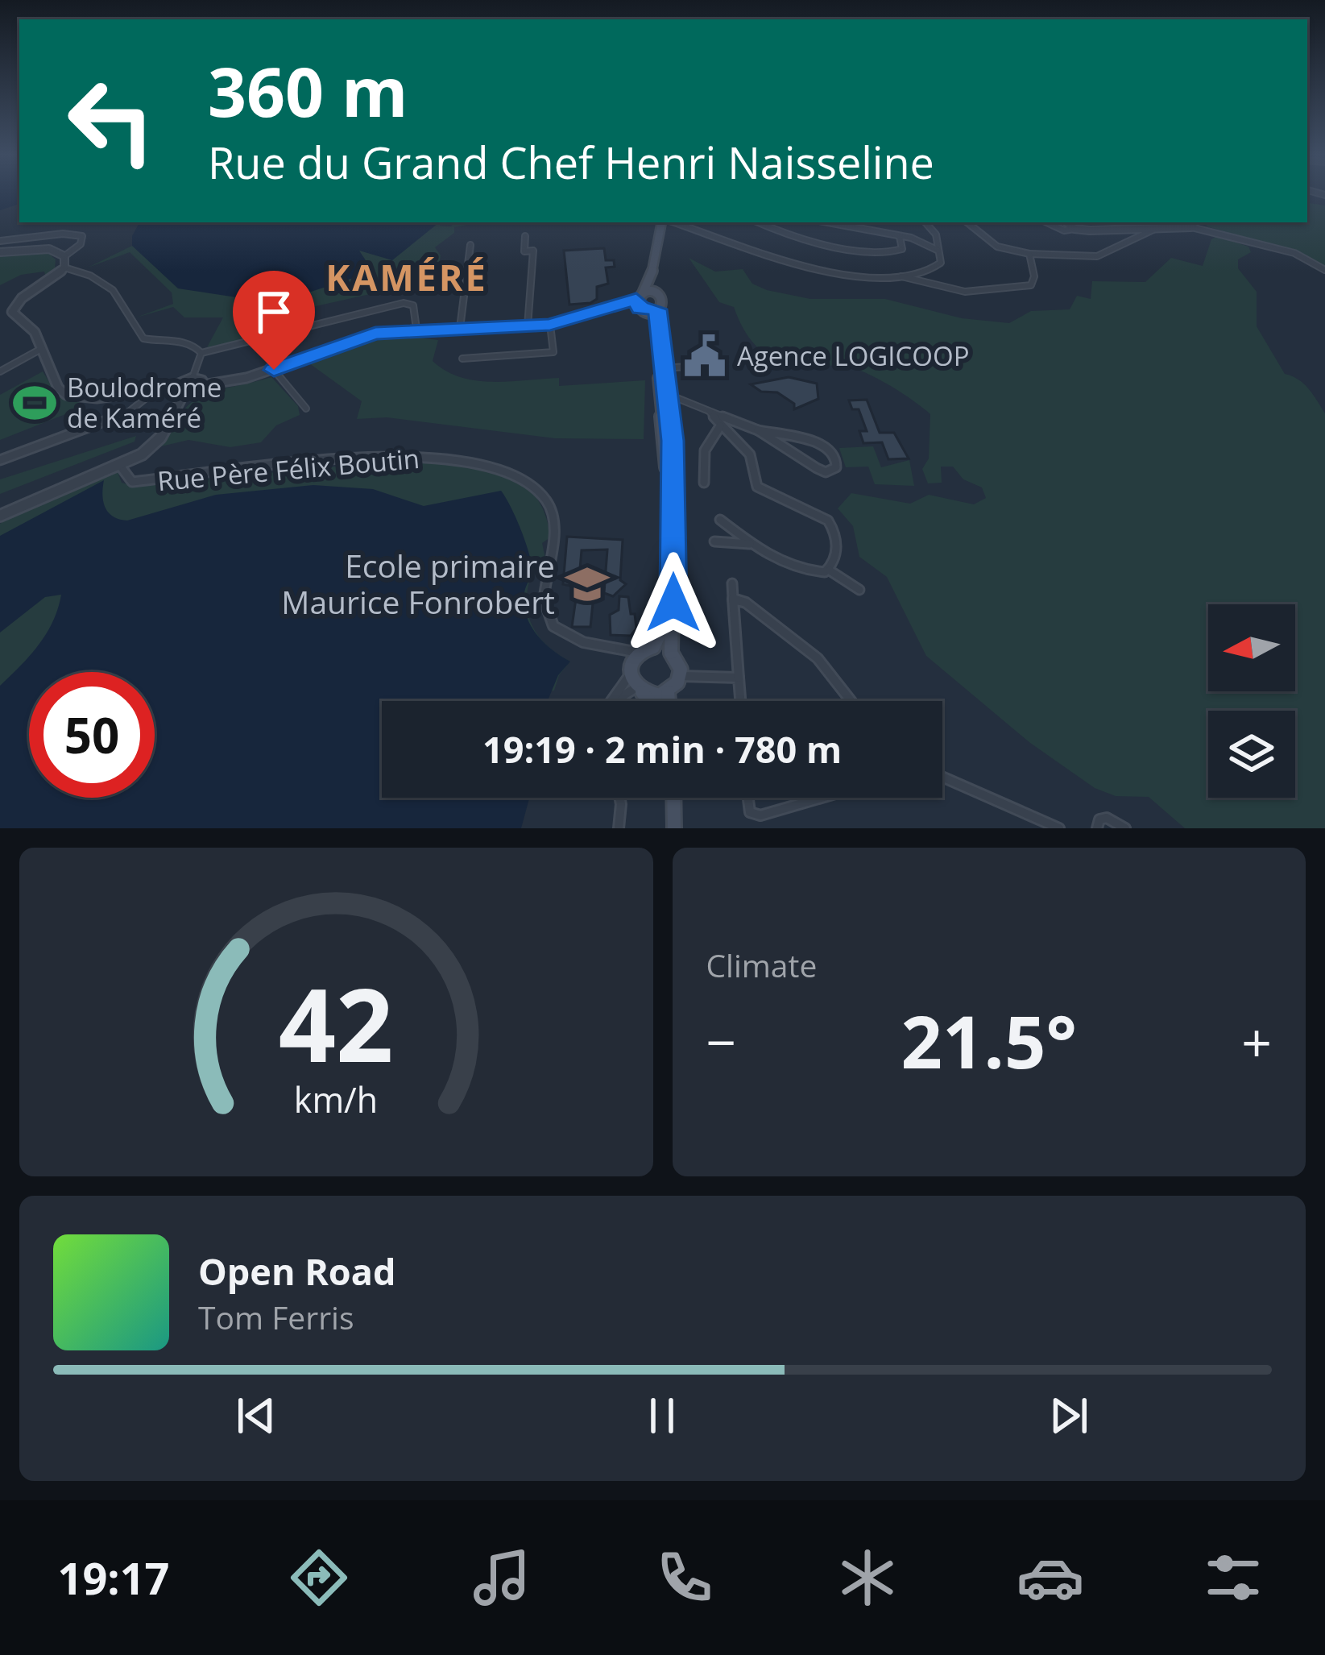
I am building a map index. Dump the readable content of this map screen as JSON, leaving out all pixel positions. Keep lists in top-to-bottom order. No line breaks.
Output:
{"streets":{"street":["Rue Père Félix Boutin"]},"districts":["KAMÉRÉ"],"places":{"public building":["Agence LOGICOOP"],"sports":["Boulodrome de Kaméré"],"school or university":["Ecole primaire Maurice Fonrobert"]},"north":"left","page":{"turn":["360 m","Rue du Grand Chef Henri Naisseline"],"limit":"50","trip":"19:19 · 2 min · 780 m","tile":"Climate","heat":["−","21.5°","+"],"song":["Open Road","Tom Ferris"],"tabs":"19:17","gauge":["42","km/h"]}}
